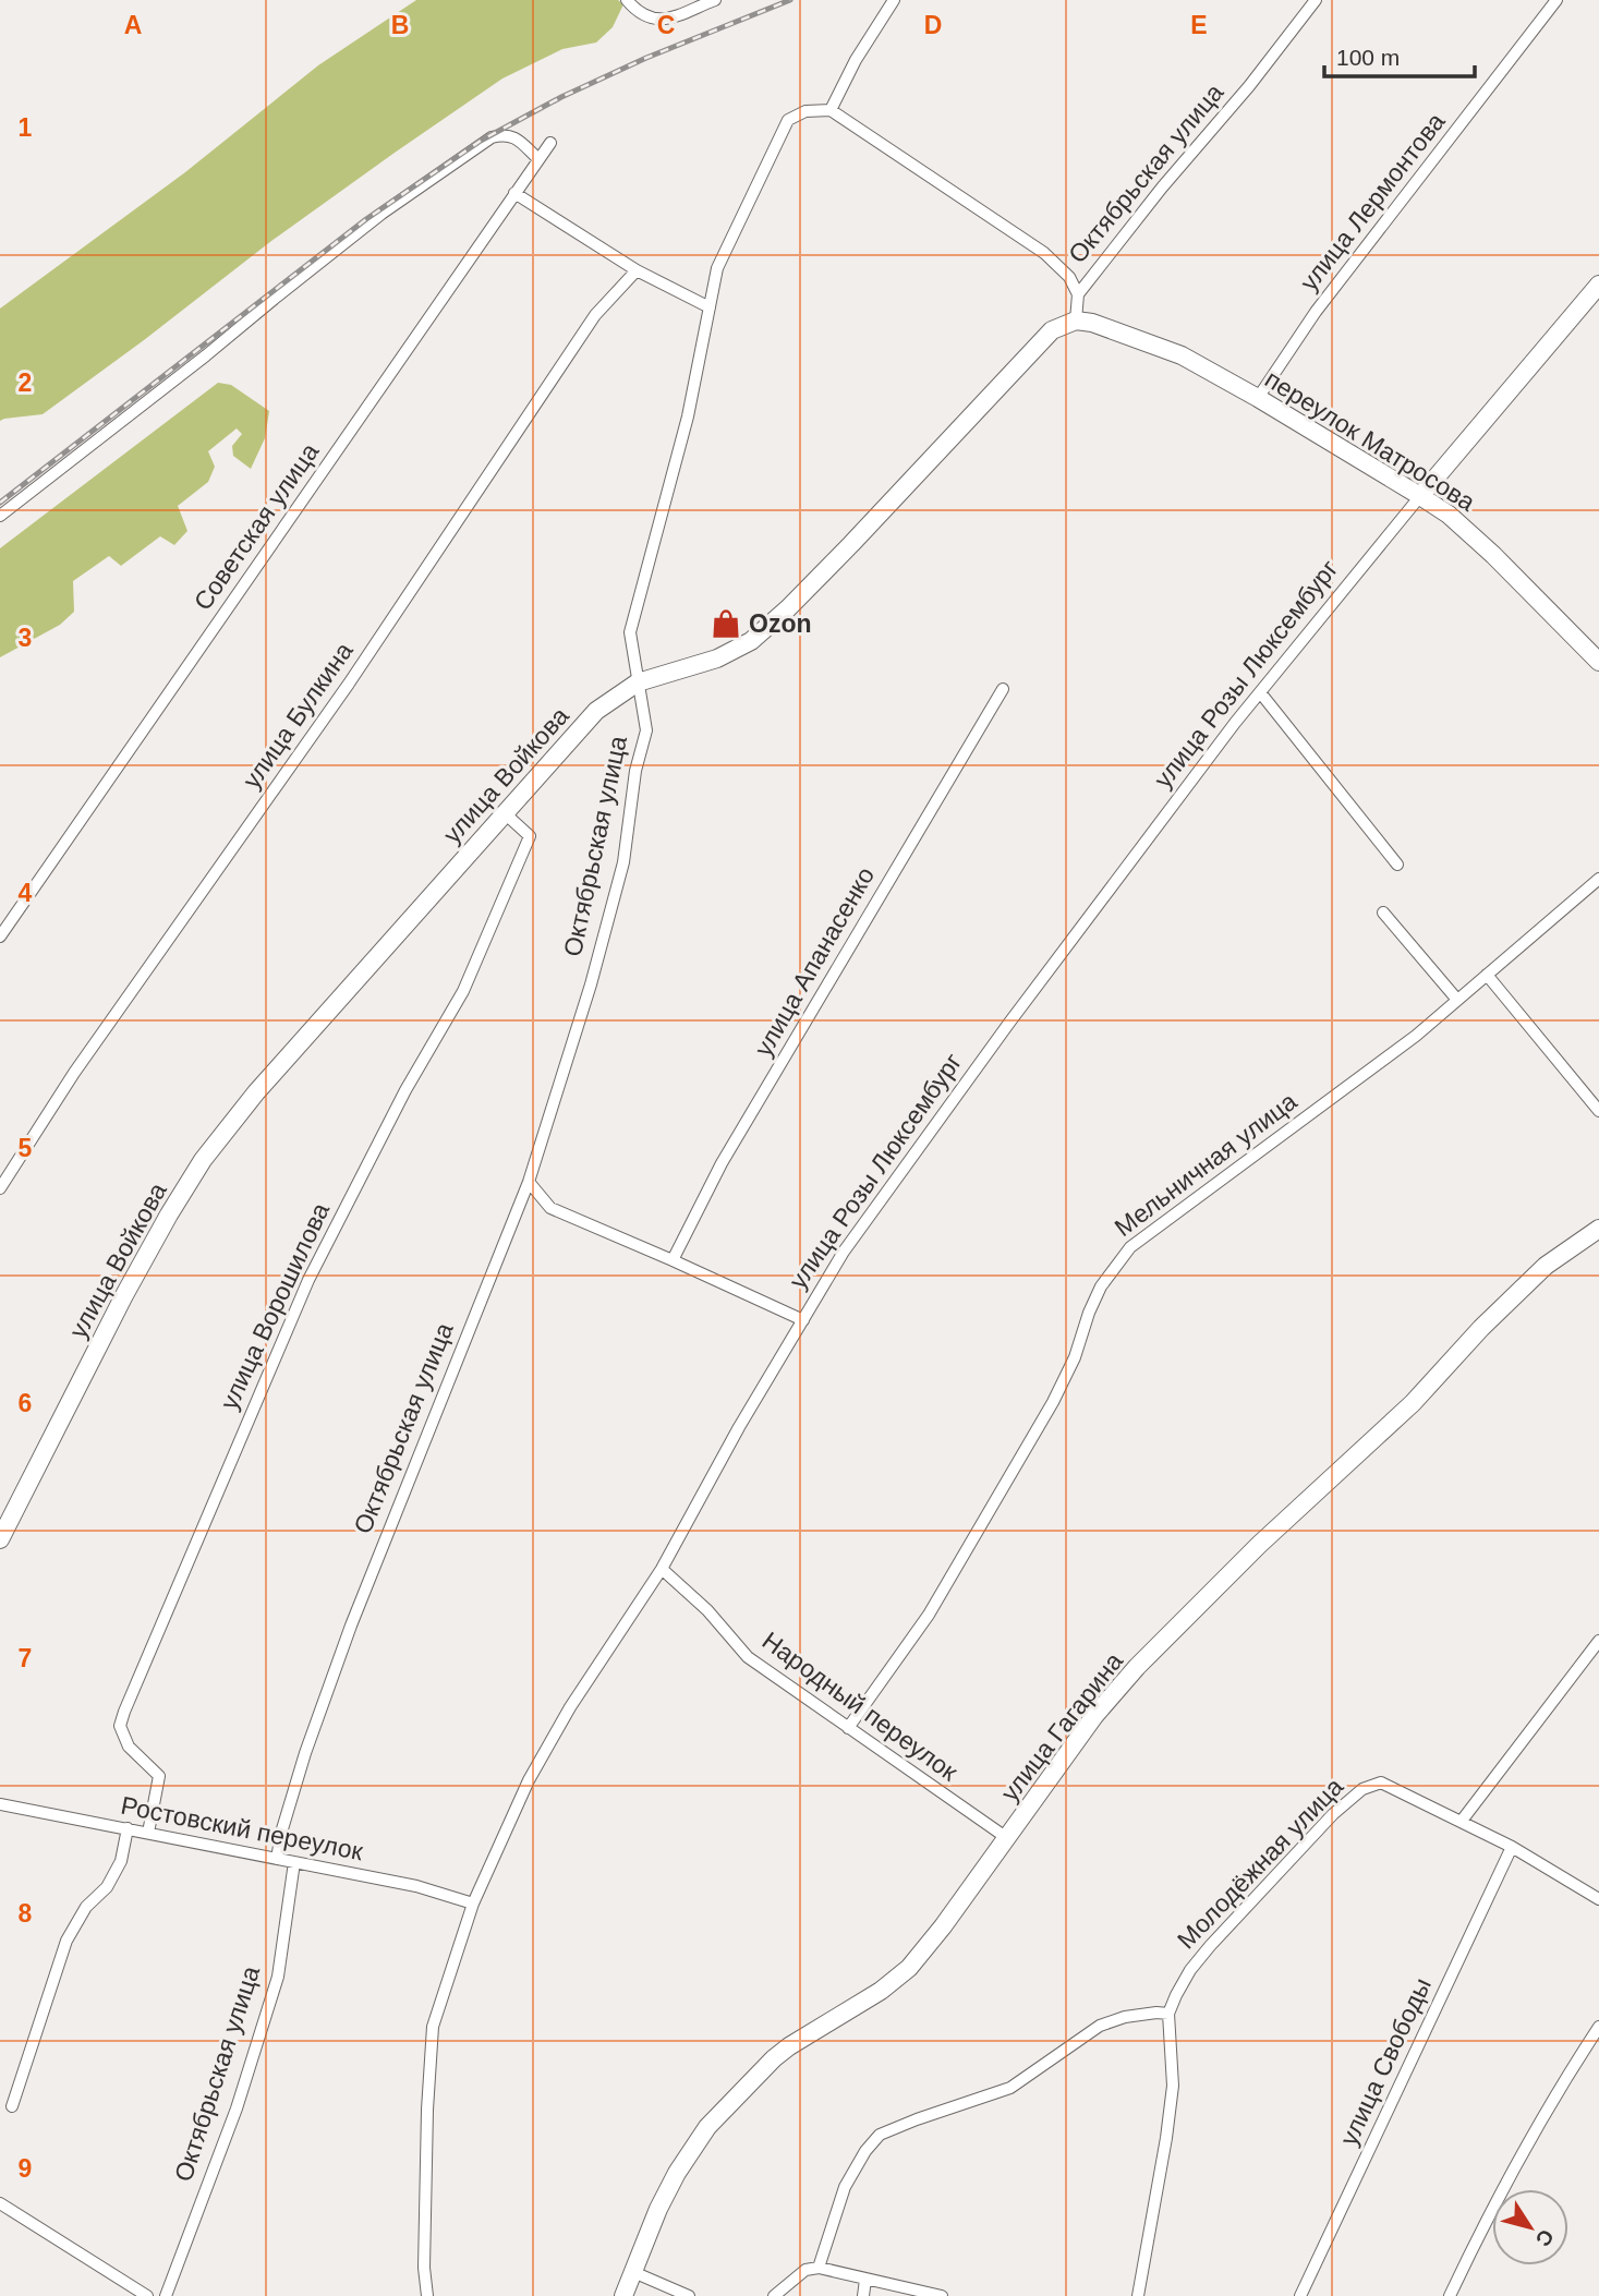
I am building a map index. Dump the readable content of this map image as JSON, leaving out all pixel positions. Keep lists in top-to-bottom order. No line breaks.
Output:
{"streets":{"main road":["переулок Матросова","улица Розы Люксембург","улица Войкова","улица Гагарина"],"street":["Октябрьская улица","улица Лермонтова","Советская улица","улица Булкина","улица Апанасенко","Мельничная улица","улица Ворошилова","Народный переулок","Ростовский переулок","Молодёжная улица","улица Свободы"]},"crossings":[["Октябрьская улица","переулок Матросова"],["Октябрьская улица","улица Войкова"],["Октябрьская улица","Ростовский переулок"],["улица Лермонтова","переулок Матросова"],["переулок Матросова","улица Розы Люксембург"],["улица Розы Люксембург","Народный переулок"],["улица Розы Люксембург","Ростовский переулок"],["улица Войкова","улица Ворошилова"],["Мельничная улица","Народный переулок"],["улица Ворошилова","Ростовский переулок"],["Народный переулок","улица Гагарина"],["Молодёжная улица","улица Свободы"]],"places":{"shop":["Ozon"]},"scale_bar":"100 m","north":"bottom right","grid":{"columns":["A","B","C","D","E"],"rows":["1","2","3","4","5","6","7","8","9"]}}
